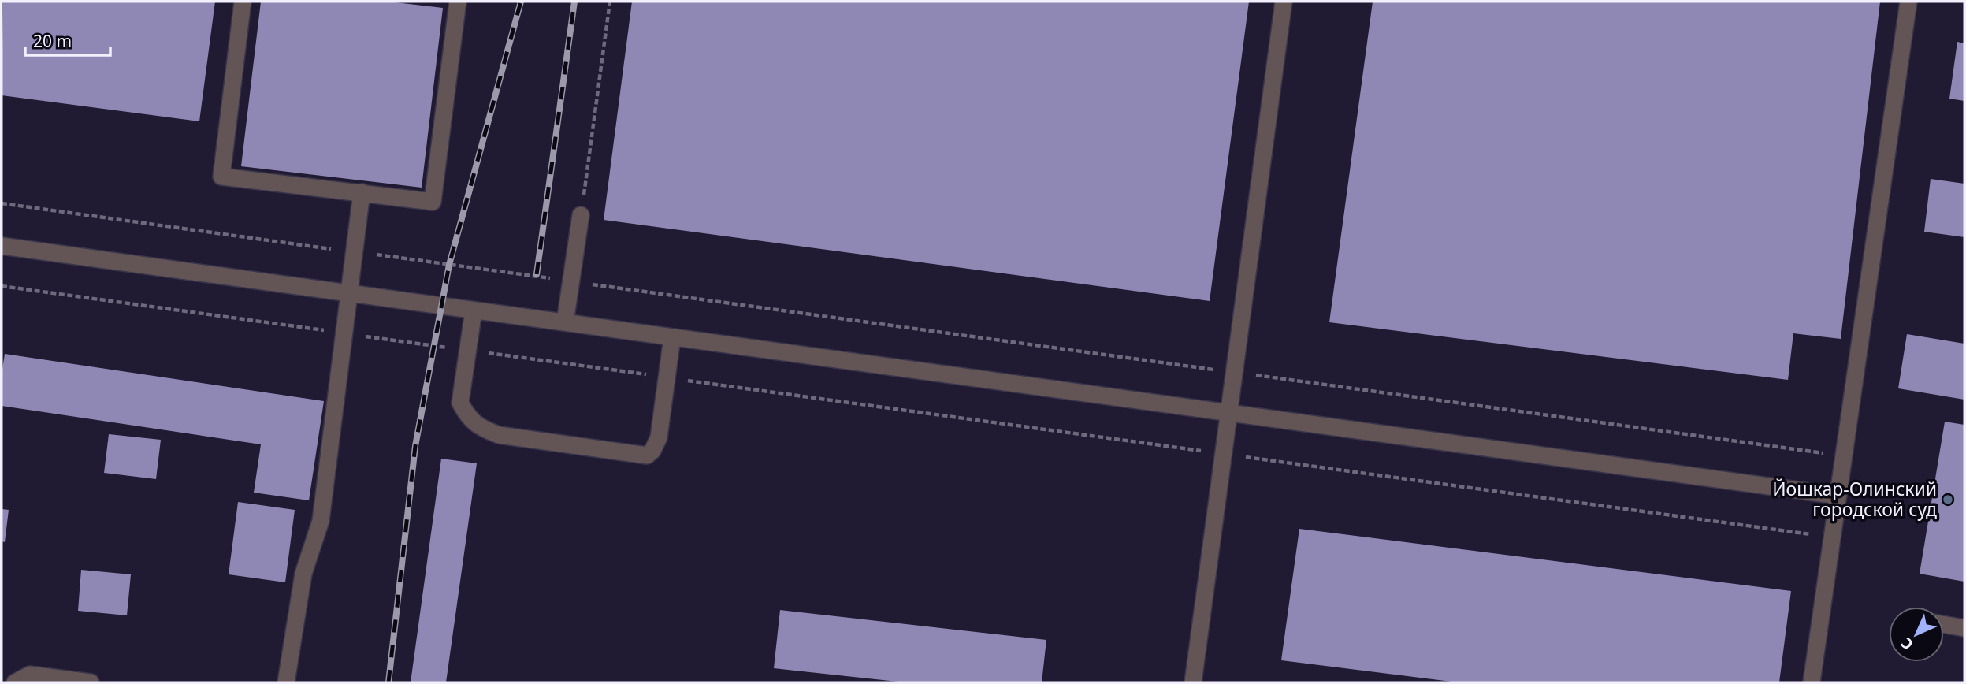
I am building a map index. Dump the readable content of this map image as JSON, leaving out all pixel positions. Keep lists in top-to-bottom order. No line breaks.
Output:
{"places":["Йошкар-Олинский городской суд"],"scale_bar":"20 m","north":"bottom left"}
